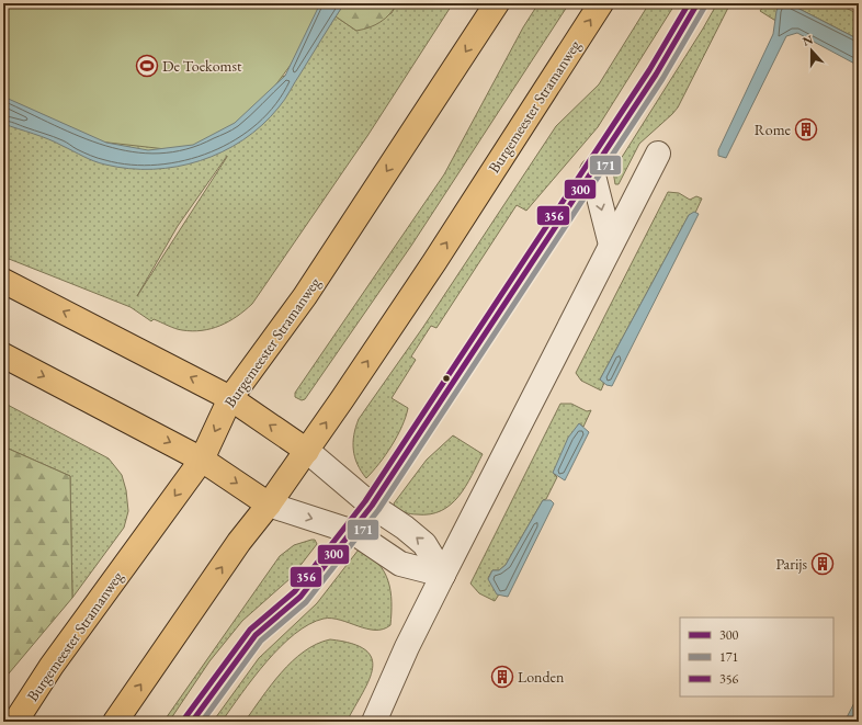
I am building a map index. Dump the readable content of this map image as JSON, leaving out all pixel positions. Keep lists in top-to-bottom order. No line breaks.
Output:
{"streets":{"main road":["Burgemeester Stramanweg"]},"places":{"sports":["De Toekomst"],"building":["Rome","Parijs","Londen"]},"lines":["transit line 300","transit line 356","transit line 171"],"legend":["300","171","356"],"north":"top"}
